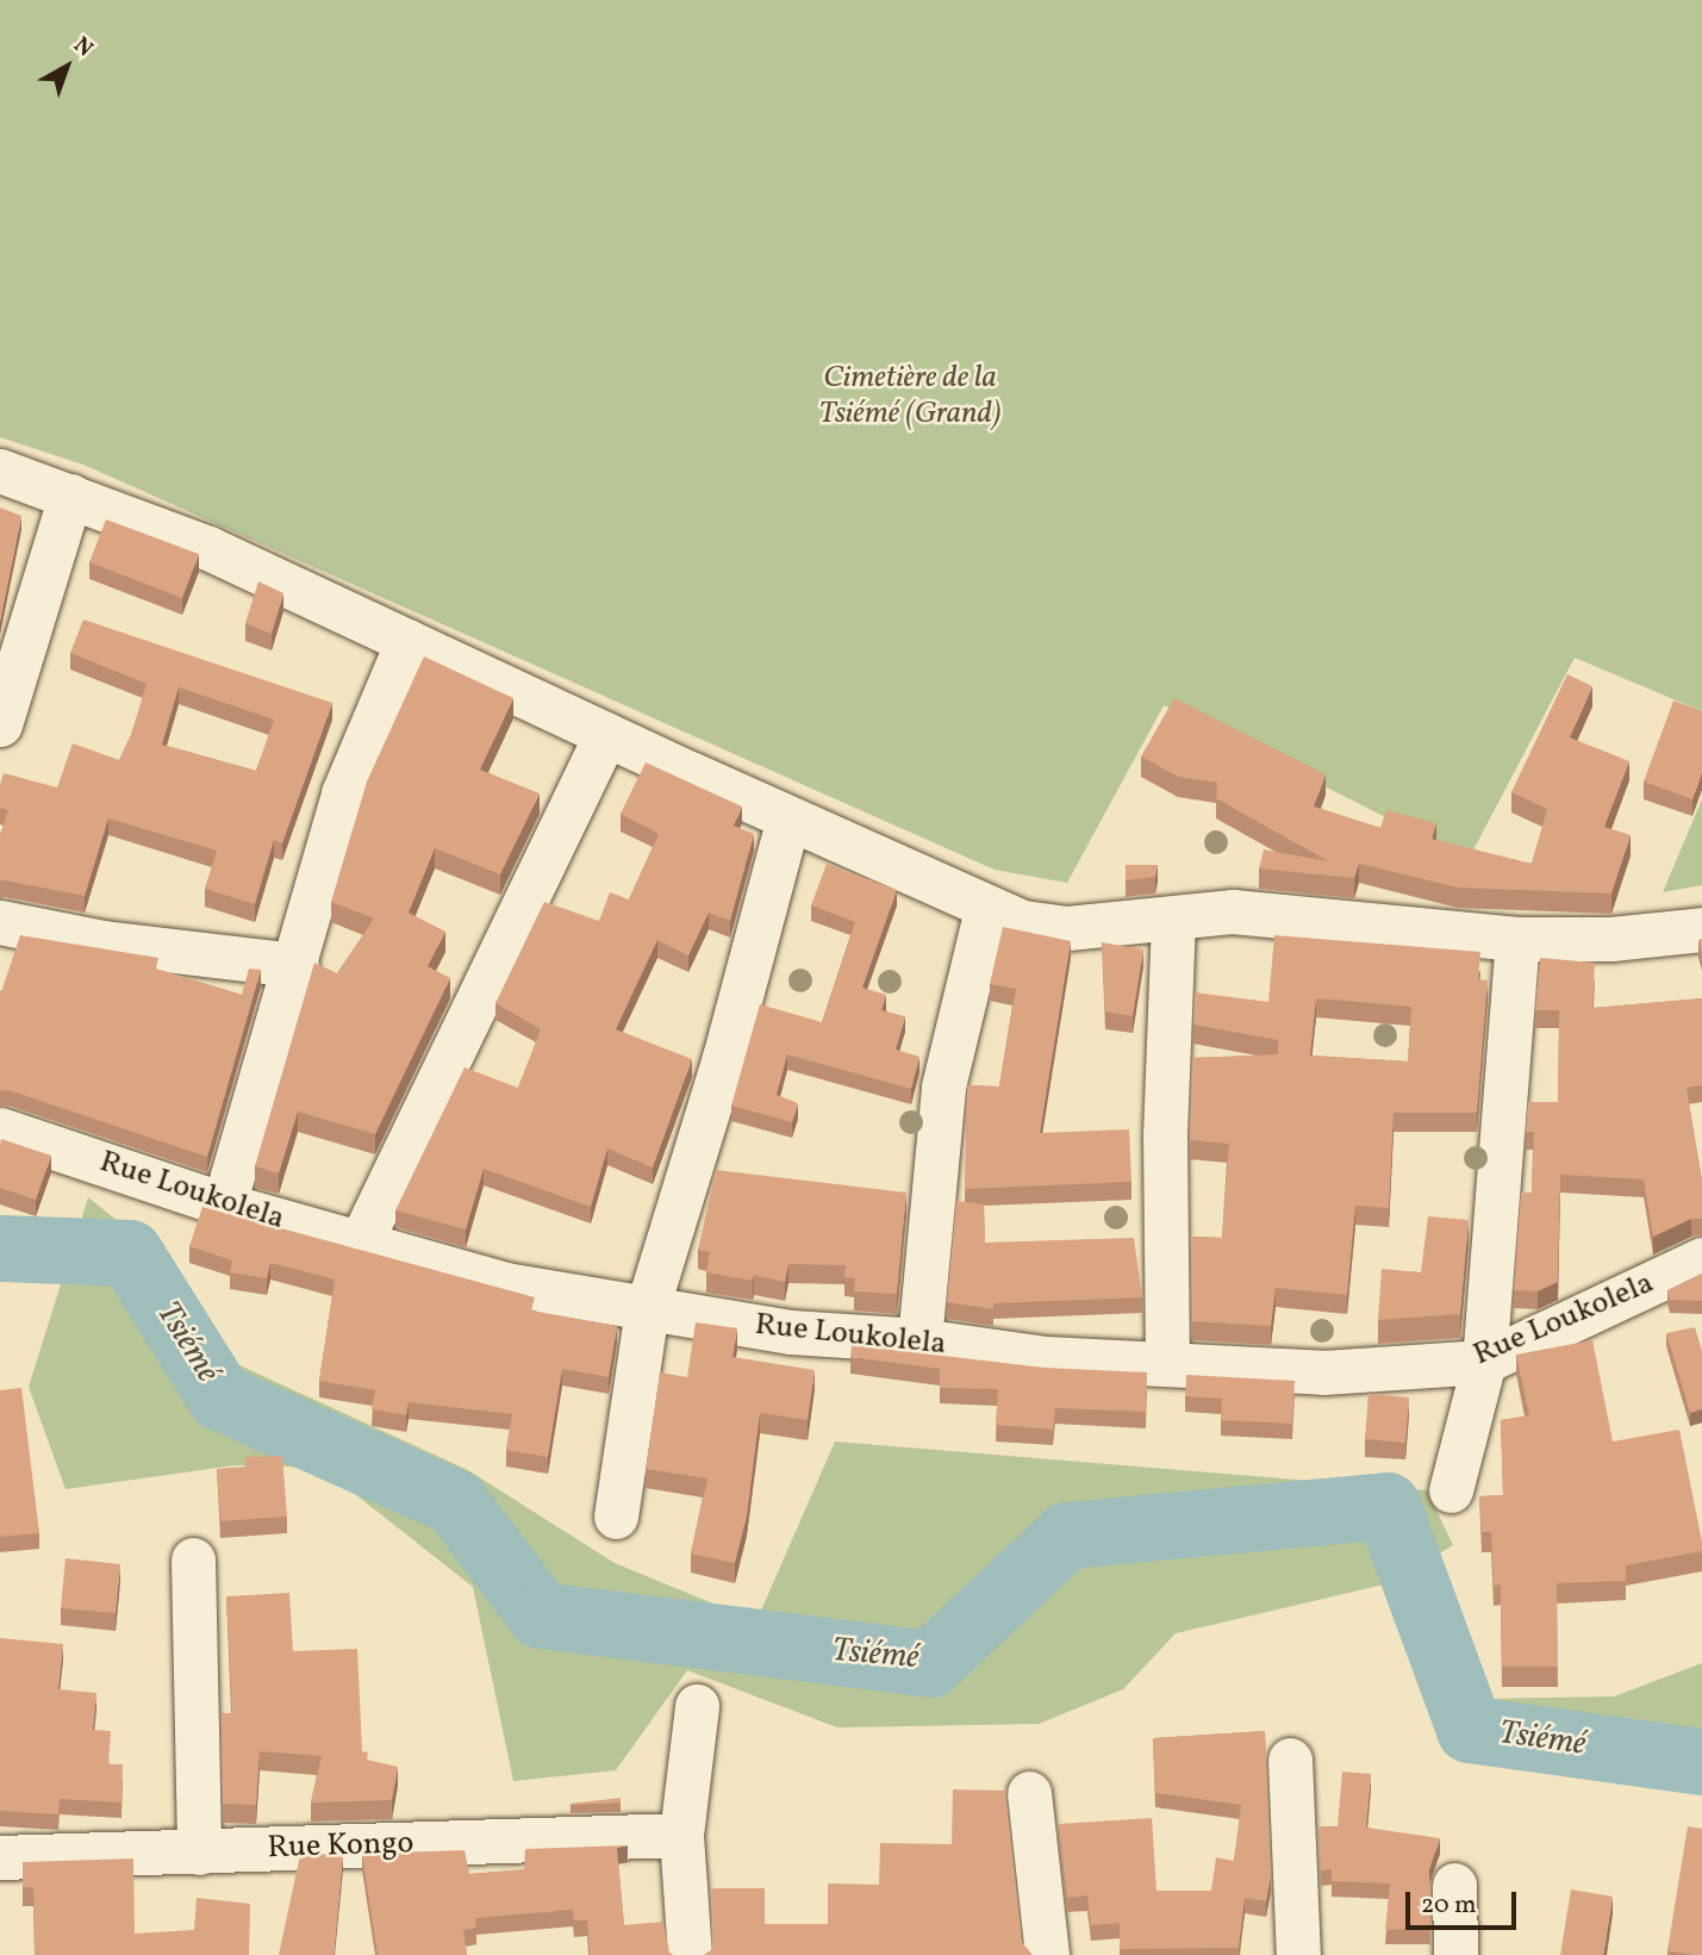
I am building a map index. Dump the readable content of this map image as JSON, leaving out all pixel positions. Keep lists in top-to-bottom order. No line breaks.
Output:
{"streets":{"street":["Rue Loukolela","Rue Kongo"]},"water":["Tsiémé"],"parks":["Cimetière de la Tsiémé (Grand)"],"scale_bar":"20 m","north":"top right"}
